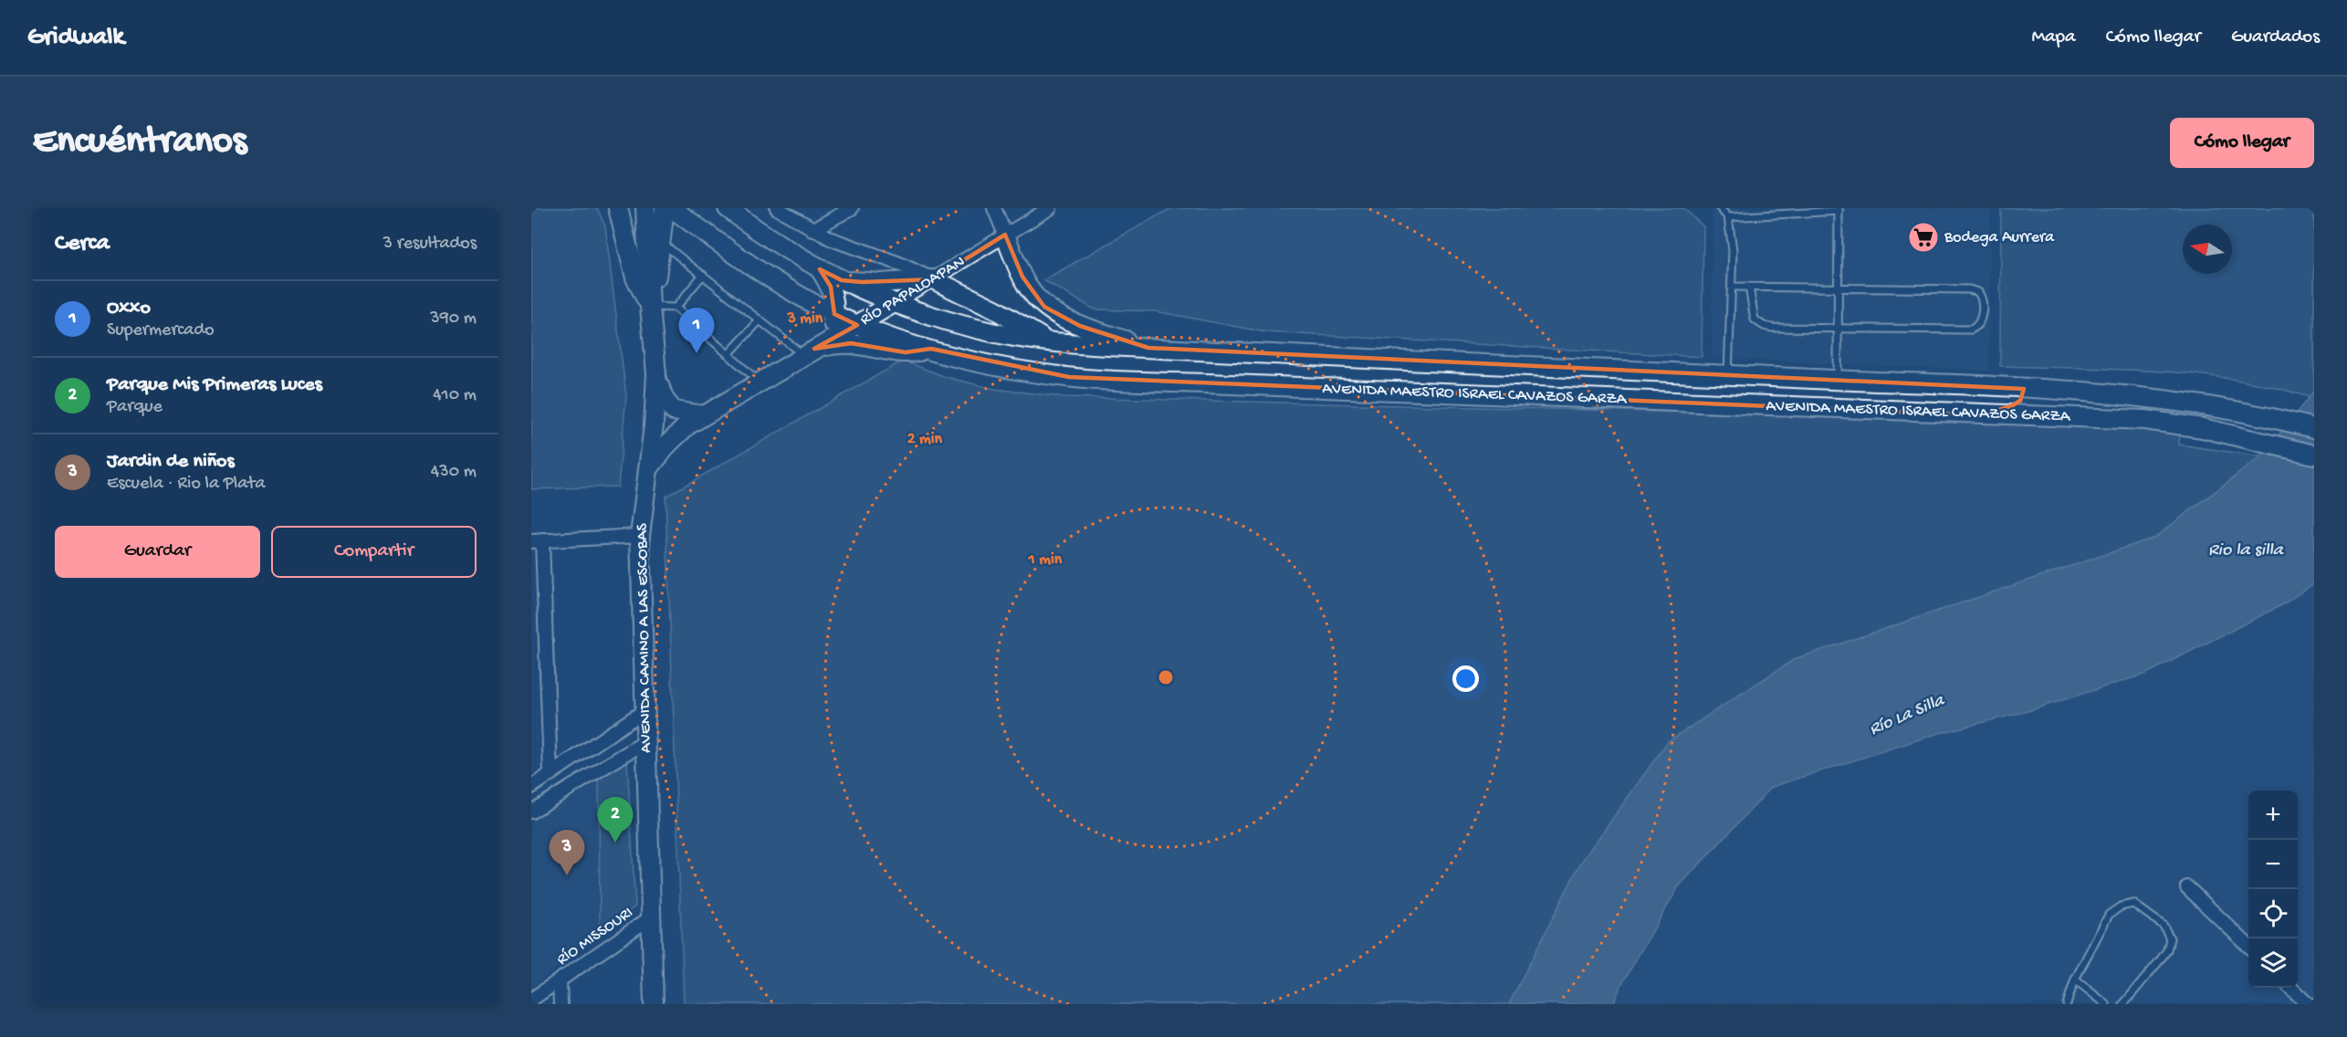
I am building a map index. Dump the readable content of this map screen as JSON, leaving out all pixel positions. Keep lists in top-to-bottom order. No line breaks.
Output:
{"streets":{"main road":["RÍO PAPALOAPAN","AVENIDA MAESTRO ISRAEL CAVAZOS GARZA","AVENIDA CAMINO A LAS ESCOBAS"],"street":["RÍO MISSOURI"]},"crossings":[["RÍO PAPALOAPAN","AVENIDA MAESTRO ISRAEL CAVAZOS GARZA"],["RÍO PAPALOAPAN","AVENIDA CAMINO A LAS ESCOBAS"],["AVENIDA CAMINO A LAS ESCOBAS","RÍO MISSOURI"]],"water":["Rio la silla","Río La Silla"],"places":{"supermarket":["Bodega Aurrera"]},"north":"left","page":{"header":"Gridwalk","nav":["Mapa","Cómo llegar","Guardados"],"buttons":["Cómo llegar",["Guardar","Compartir"]],"title":"Encuéntranos","heading":["Cerca","3 resultados"],"list":[{"mark":"1","name":"Oxxo","note":"Supermercado","value":"390 m"},{"mark":"2","name":"Parque Mis Primeras Luces","note":"Parque","value":"410 m"},{"mark":"3","name":"Jardin de niños","note":"Escuela · Rio la Plata","value":"430 m"}],"pins":["1","2","3"],"map_buttons":["+","−"]},"rings":["3 min","2 min","1 min"]}
